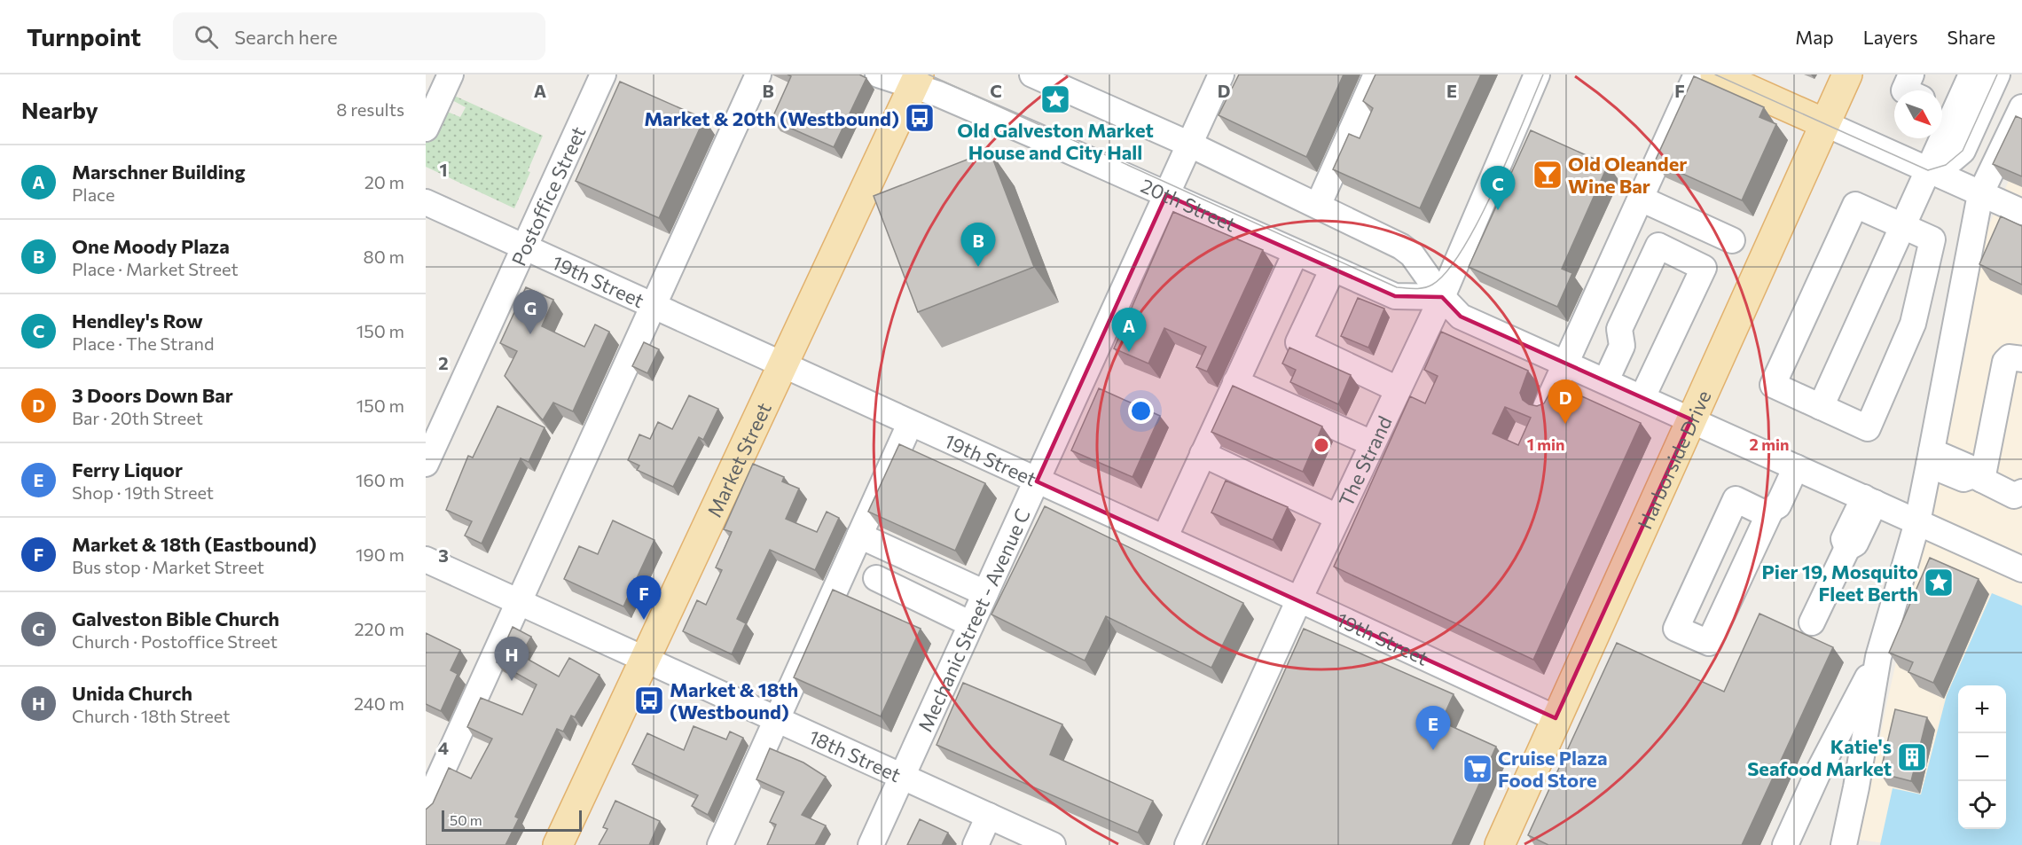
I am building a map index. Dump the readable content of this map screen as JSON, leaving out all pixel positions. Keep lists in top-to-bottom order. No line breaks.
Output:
{"streets":{"main road":["Market Street","Harborside Drive"],"street":["Postoffice Street","20th Street","19th Street","The Strand","Mechanic Street - Avenue C","18th Street"]},"crossings":[["Postoffice Street","19th Street"],["20th Street","Market Street"],["20th Street","The Strand"],["20th Street","Mechanic Street - Avenue C"],["19th Street","Market Street"],["19th Street","Harborside Drive"],["19th Street","The Strand"],["19th Street","Mechanic Street - Avenue C"],["Market Street","18th Street"],["Mechanic Street - Avenue C","18th Street"]],"places":{"place":["Old Galveston Market House and City Hall","Pier 19, Mosquito Fleet Berth"],"bus stop":["Market & 20th (Westbound)","Market & 18th (Westbound)"],"bar":["Old Oleander Wine Bar"],"building":["Katie's Seafood Market"],"supermarket":["Cruise Plaza Food Store"]},"scale_bar":"50 m","north":"bottom right","page":{"header":"Turnpoint","search":"Search here","nav":["Map","Layers","Share"],"heading":["Nearby","8 results"],"list":[{"mark":"A","name":"Marschner Building","note":"Place","value":"20 m"},{"mark":"B","name":"One Moody Plaza","note":"Place · Market Street","value":"80 m"},{"mark":"C","name":"Hendley's Row","note":"Place · The Strand","value":"150 m"},{"mark":"D","name":"3 Doors Down Bar","note":"Bar · 20th Street","value":"150 m"},{"mark":"E","name":"Ferry Liquor","note":"Shop · 19th Street","value":"160 m"},{"mark":"F","name":"Market & 18th (Eastbound)","note":"Bus stop · Market Street","value":"190 m"},{"mark":"G","name":"Galveston Bible Church","note":"Church · Postoffice Street","value":"220 m"},{"mark":"H","name":"Unida Church","note":"Church · 18th Street","value":"240 m"}],"pins":["C","B","G","A","D","F","H","E"],"map_buttons":["+","−"],"scale":"50 m"},"grid":{"columns":["A","B","C","D","E","F"],"rows":["1","2","3","4"]},"rings":["1 min","2 min"]}
